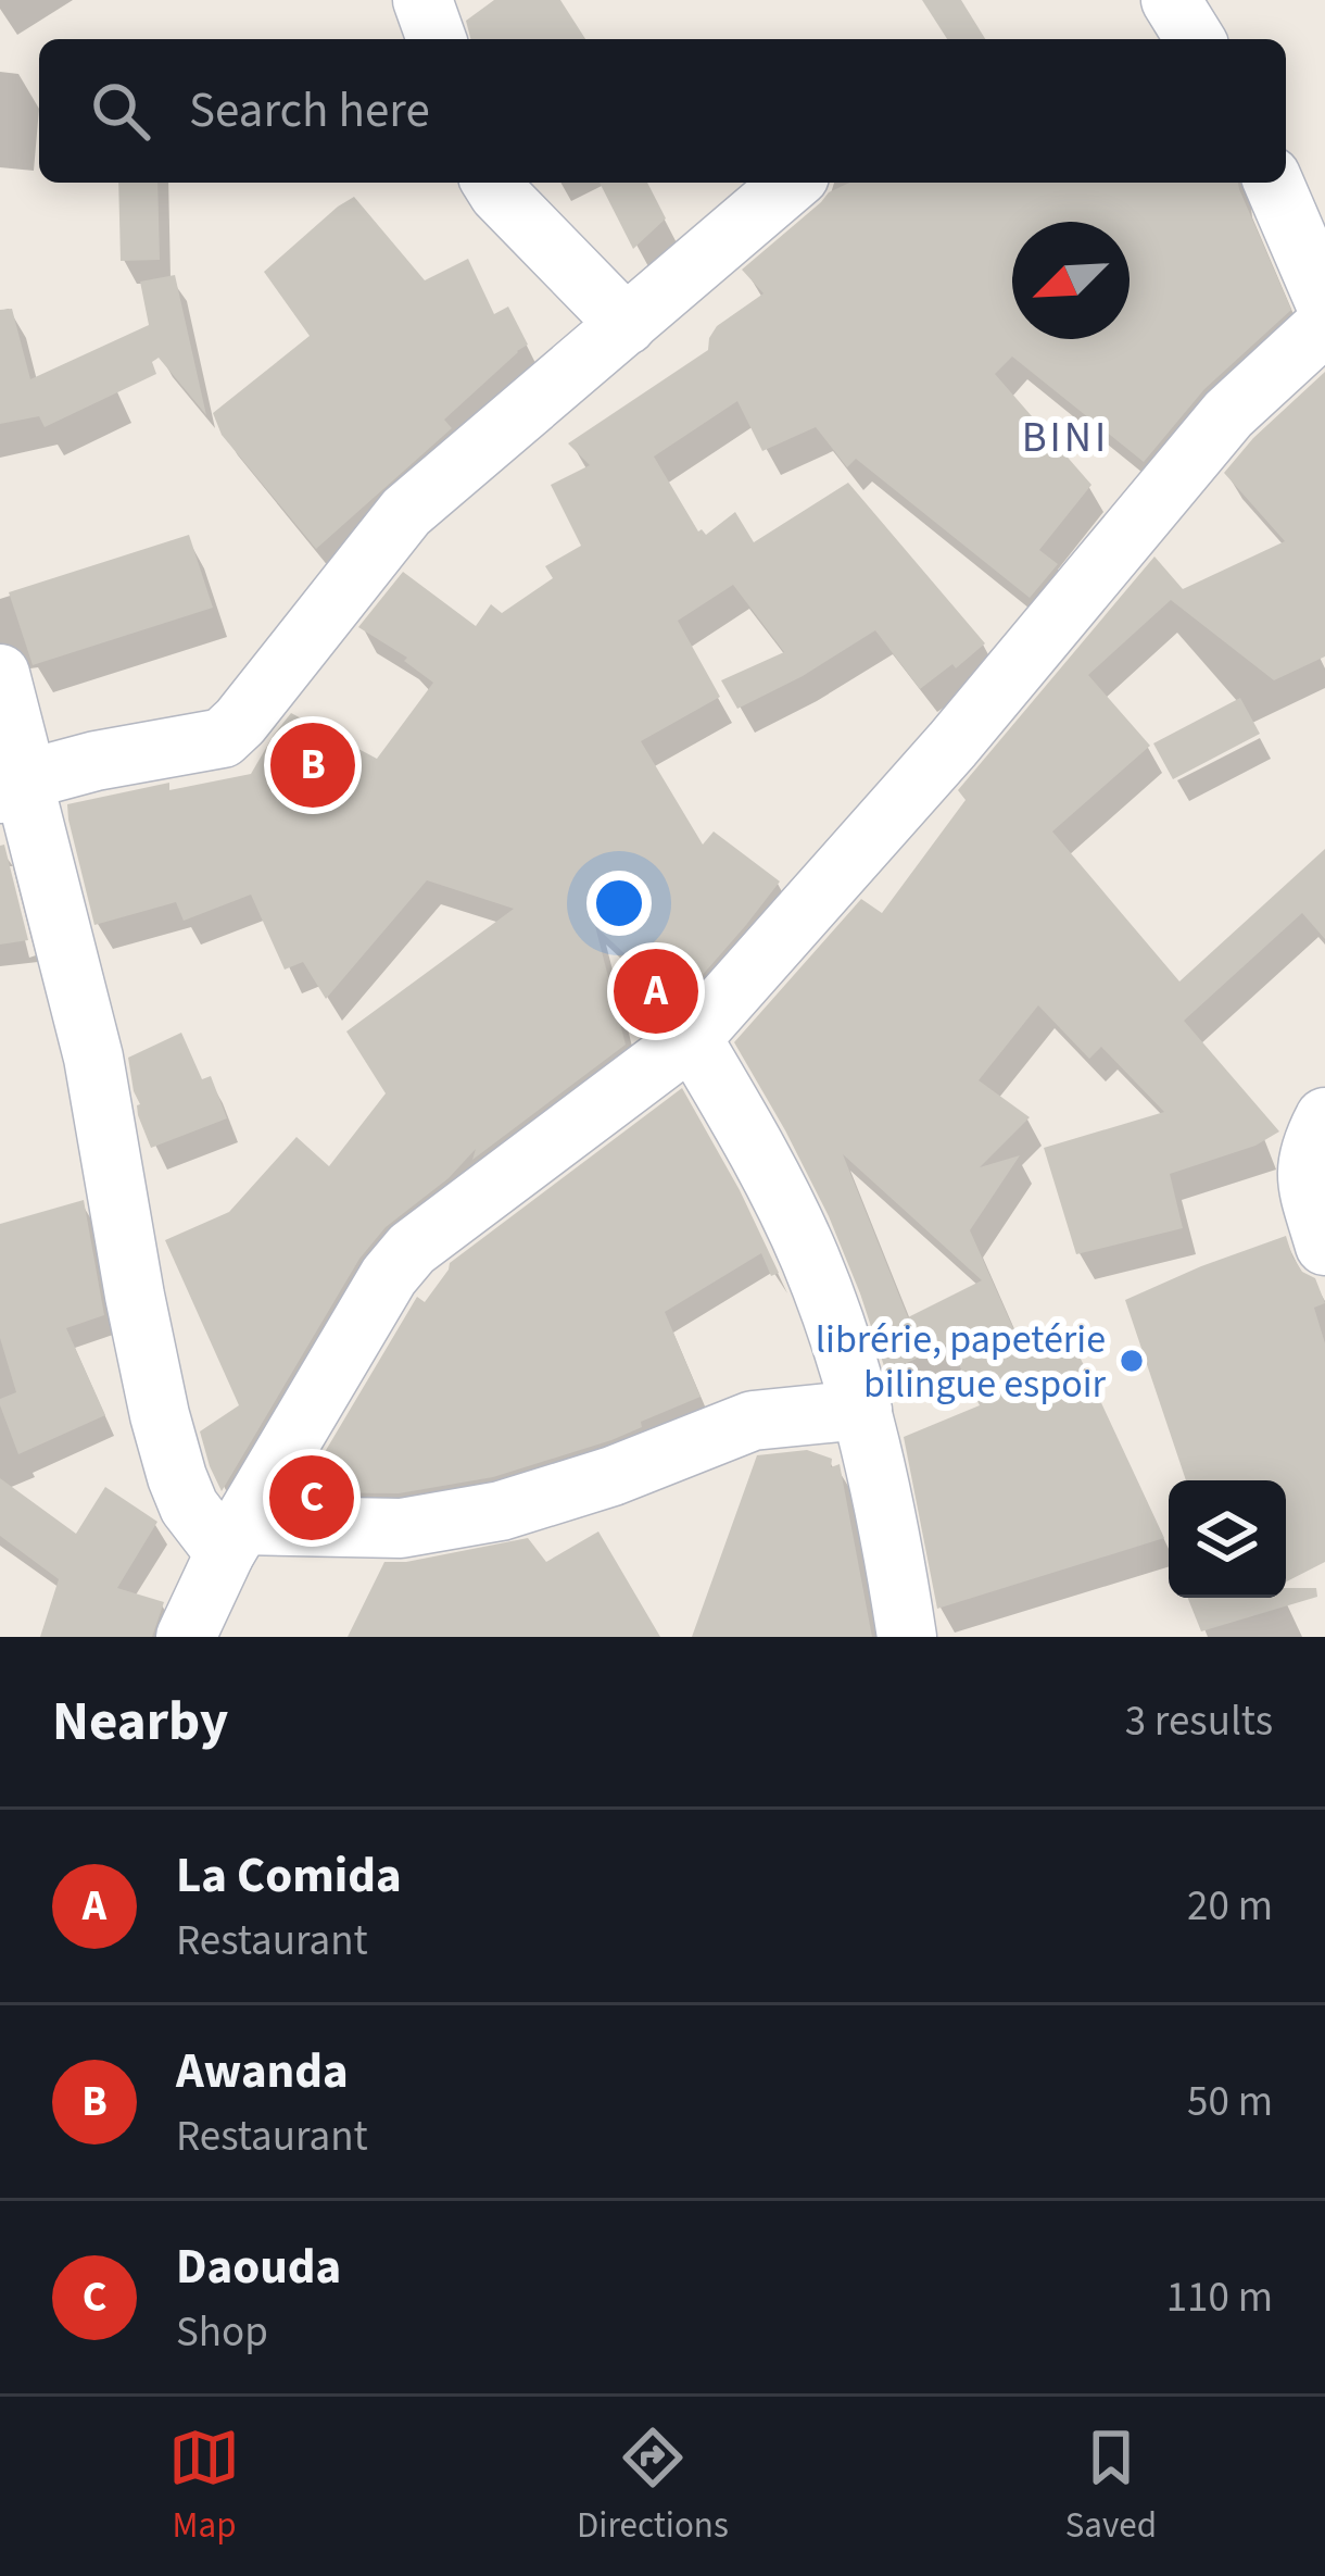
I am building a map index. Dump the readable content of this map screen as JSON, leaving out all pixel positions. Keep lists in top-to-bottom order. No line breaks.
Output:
{"districts":["BINI"],"places":["librérie, papetérie bilingue espoir"],"north":"bottom left","page":{"search":"Search here","pins":["B","A","C"],"heading":["Nearby","3 results"],"list":[{"mark":"A","name":"La Comida","note":"Restaurant","value":"20 m"},{"mark":"B","name":"Awanda","note":"Restaurant","value":"50 m"},{"mark":"C","name":"Daouda","note":"Shop","value":"110 m"}],"nav":["Map","Directions","Saved"]}}
